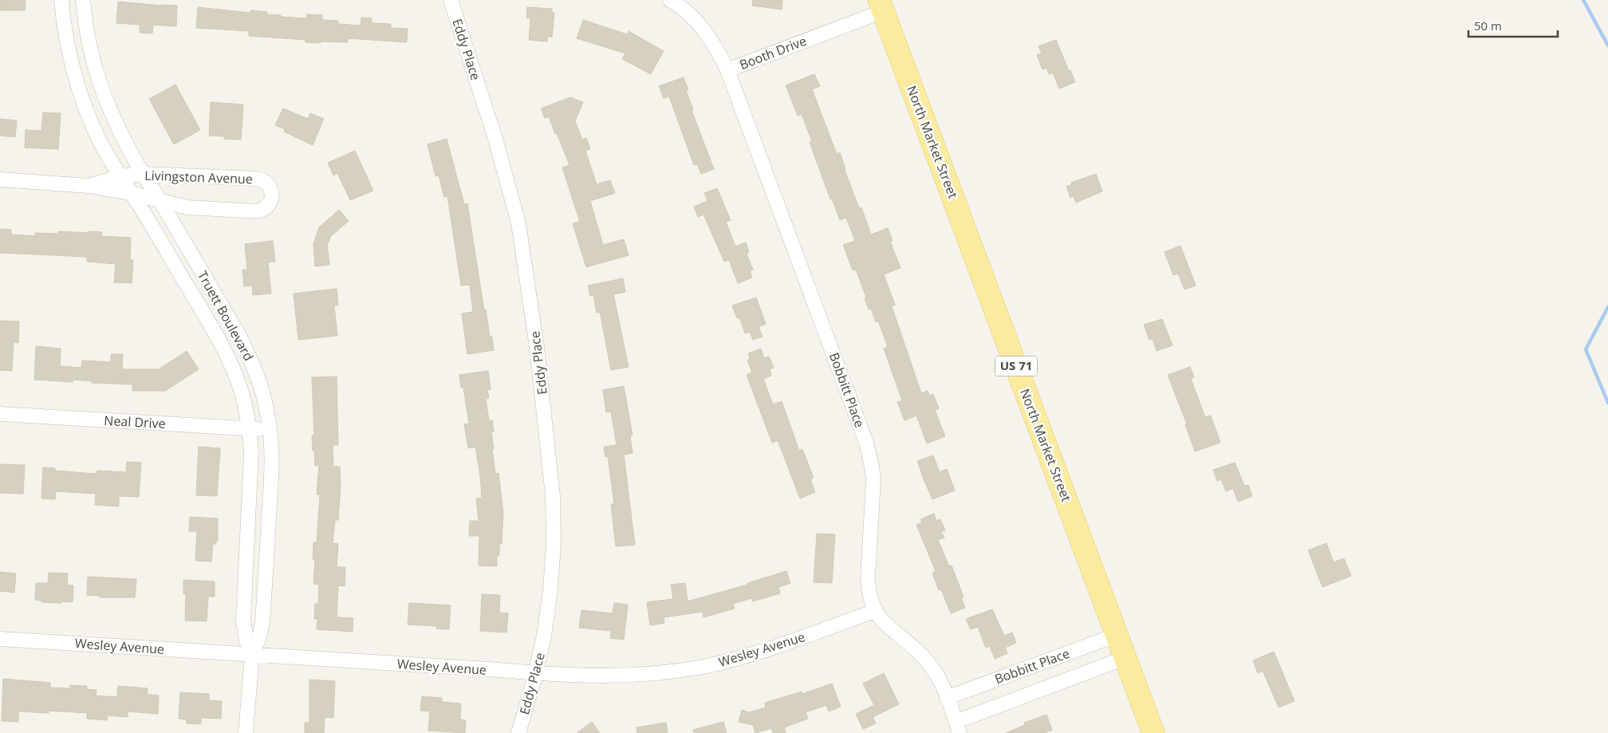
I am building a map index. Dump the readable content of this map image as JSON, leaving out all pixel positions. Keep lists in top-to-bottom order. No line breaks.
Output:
{"streets":{"main road":["North Market Street","US 71"],"street":["Eddy Place","Booth Drive","Livingston Avenue","Truett Boulevard","Bobbitt Place","Neal Drive","Wesley Avenue"]},"crossings":[["Eddy Place","Wesley Avenue"],["Booth Drive","North Market Street"],["Booth Drive","Bobbitt Place"],["North Market Street","Bobbitt Place"],["Livingston Avenue","Truett Boulevard"],["Truett Boulevard","Neal Drive"],["Truett Boulevard","Wesley Avenue"],["Bobbitt Place","Wesley Avenue"]],"scale_bar":"50 m"}
